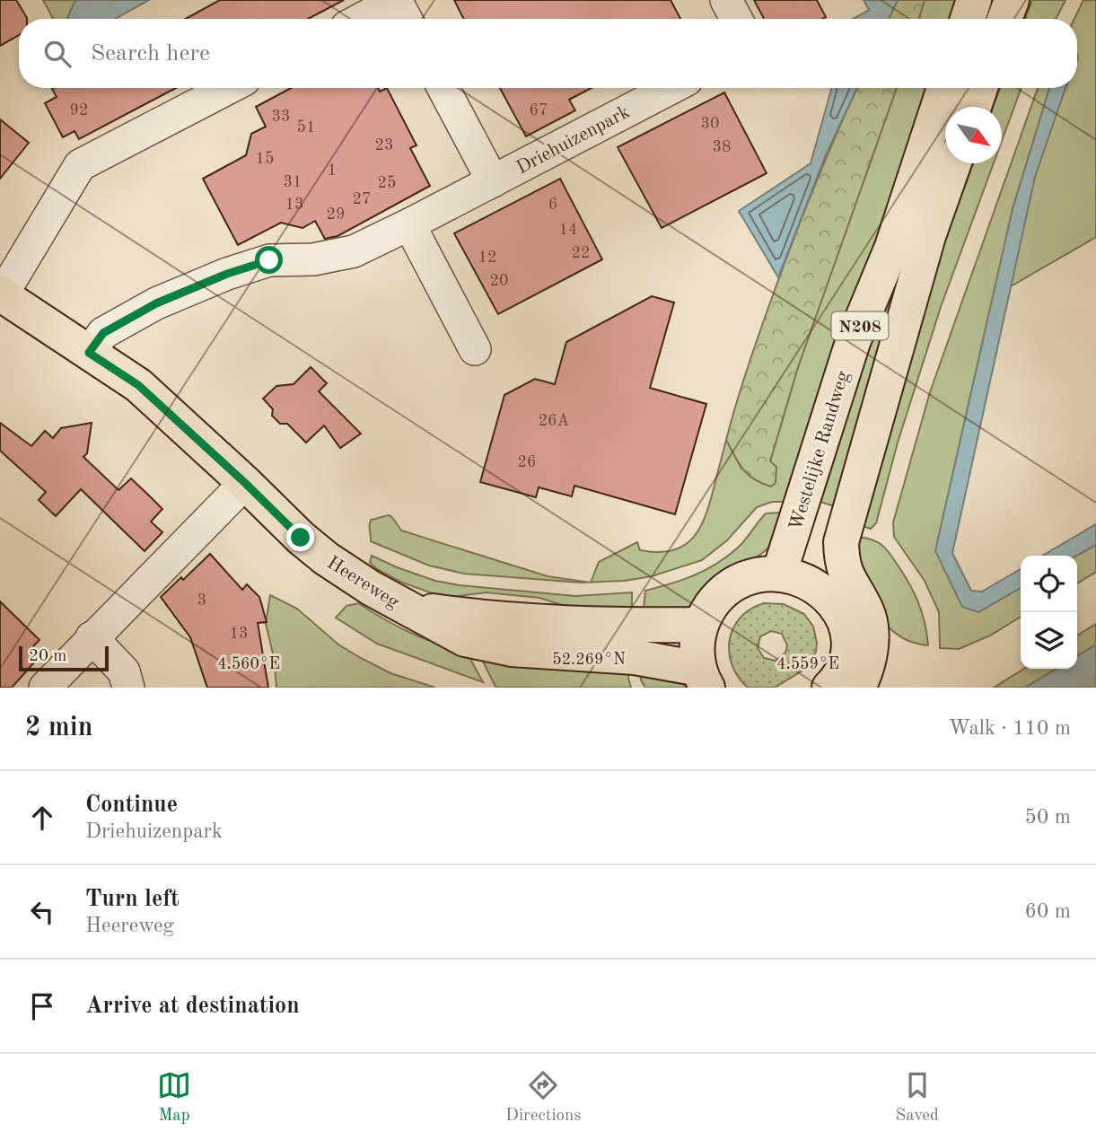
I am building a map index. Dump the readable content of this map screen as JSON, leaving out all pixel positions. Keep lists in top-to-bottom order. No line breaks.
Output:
{"streets":{"main road":["N208","Westelijke Randweg","Heereweg"],"street":["Driehuizenpark"]},"crossings":[["Driehuizenpark","Heereweg"]],"house_numbers":["92","67","33","30","51","23","38","15","1","31","25","27","13","6","29","14","22","12","20","26A","26","3","13"],"scale_bar":"20 m","north":"bottom right","page":{"search":"Search here","scale":"20 m","heading":["2 min","Walk · 110 m"],"list":[["Continue","Driehuizenpark","50 m"],["Turn left","Heereweg","60 m"],"Arrive at destination"],"nav":["Map","Directions","Saved"]},"coordinates":["52.269°N","4.560°E","4.559°E"]}
